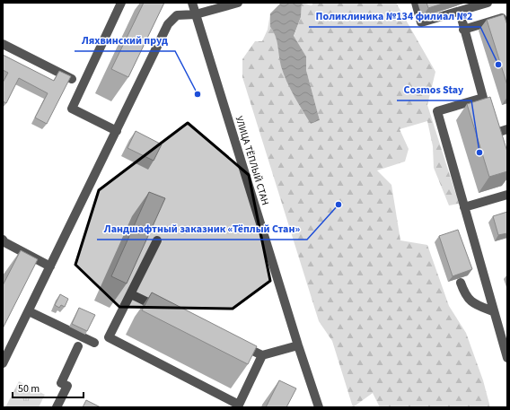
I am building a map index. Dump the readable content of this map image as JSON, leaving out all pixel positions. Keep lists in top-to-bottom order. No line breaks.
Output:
{"streets":{"street":["УЛИЦА ТЁПЛЫЙ СТАН"]},"places":["Поликлиника №134 филиал №2","Ляхвинский пруд","Cosmos Stay","Ландшафтный заказник «Тёплый Стан»"],"scale_bar":"50 m"}
